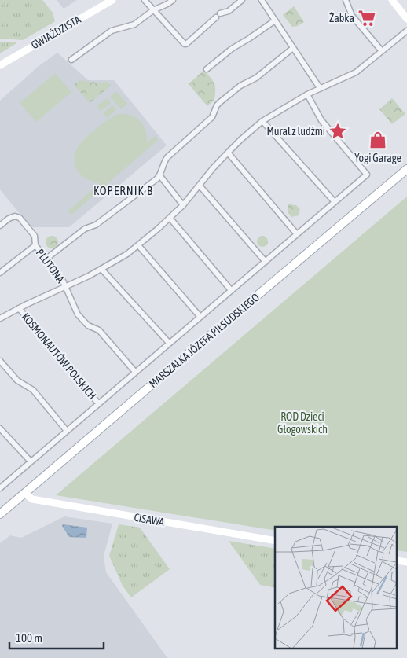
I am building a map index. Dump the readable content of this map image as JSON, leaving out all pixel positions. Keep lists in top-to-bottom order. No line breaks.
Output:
{"streets":{"main road":["MARSZAŁKA JÓZEFA PIŁSUDSKIEGO"],"street":["GWIAŹDZISTA","PLUTONA","KOSMONAUTÓW POLSKICH","CISAWA"]},"crossings":[["PLUTONA","KOSMONAUTÓW POLSKICH"],["MARSZAŁKA JÓZEFA PIŁSUDSKIEGO","CISAWA"]],"districts":["KOPERNIK B"],"parks":["ROD Dzieci Głogowskich"],"places":{"supermarket":["Żabka"],"place":["Mural z ludźmi"],"shop":["Yogi Garage"]},"scale_bar":"100 m"}
